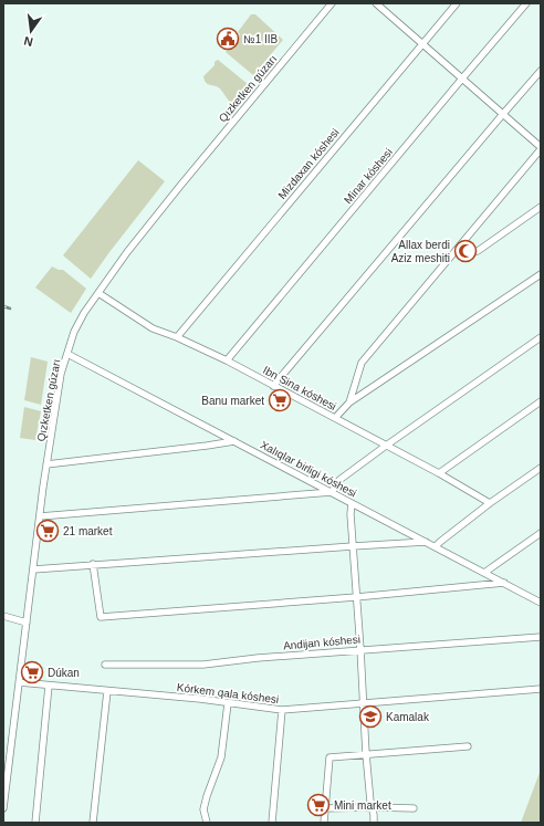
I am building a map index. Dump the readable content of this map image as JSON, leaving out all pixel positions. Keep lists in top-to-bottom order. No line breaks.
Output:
{"streets":{"street":["Qızketken gúzarı","Mizdaxan kóshesi","Minar kóshesi","Ibn Sina kóshesi","Xalıqlar birligi kóshesi","Andijan kóshesi","Kórkem qala kóshesi"]},"crossings":[["Qızketken gúzarı","Ibn Sina kóshesi"],["Qızketken gúzarı","Xalıqlar birligi kóshesi"],["Qızketken gúzarı","Kórkem qala kóshesi"],["Mizdaxan kóshesi","Ibn Sina kóshesi"],["Minar kóshesi","Ibn Sina kóshesi"]],"places":{"public building":["№1 IIB"],"mosque":["Allax berdi Aziz meshiti"],"supermarket":["Banu market","21 market","Dúkan","Mini market"],"school or university":["Kamalak"]},"north":"bottom"}
